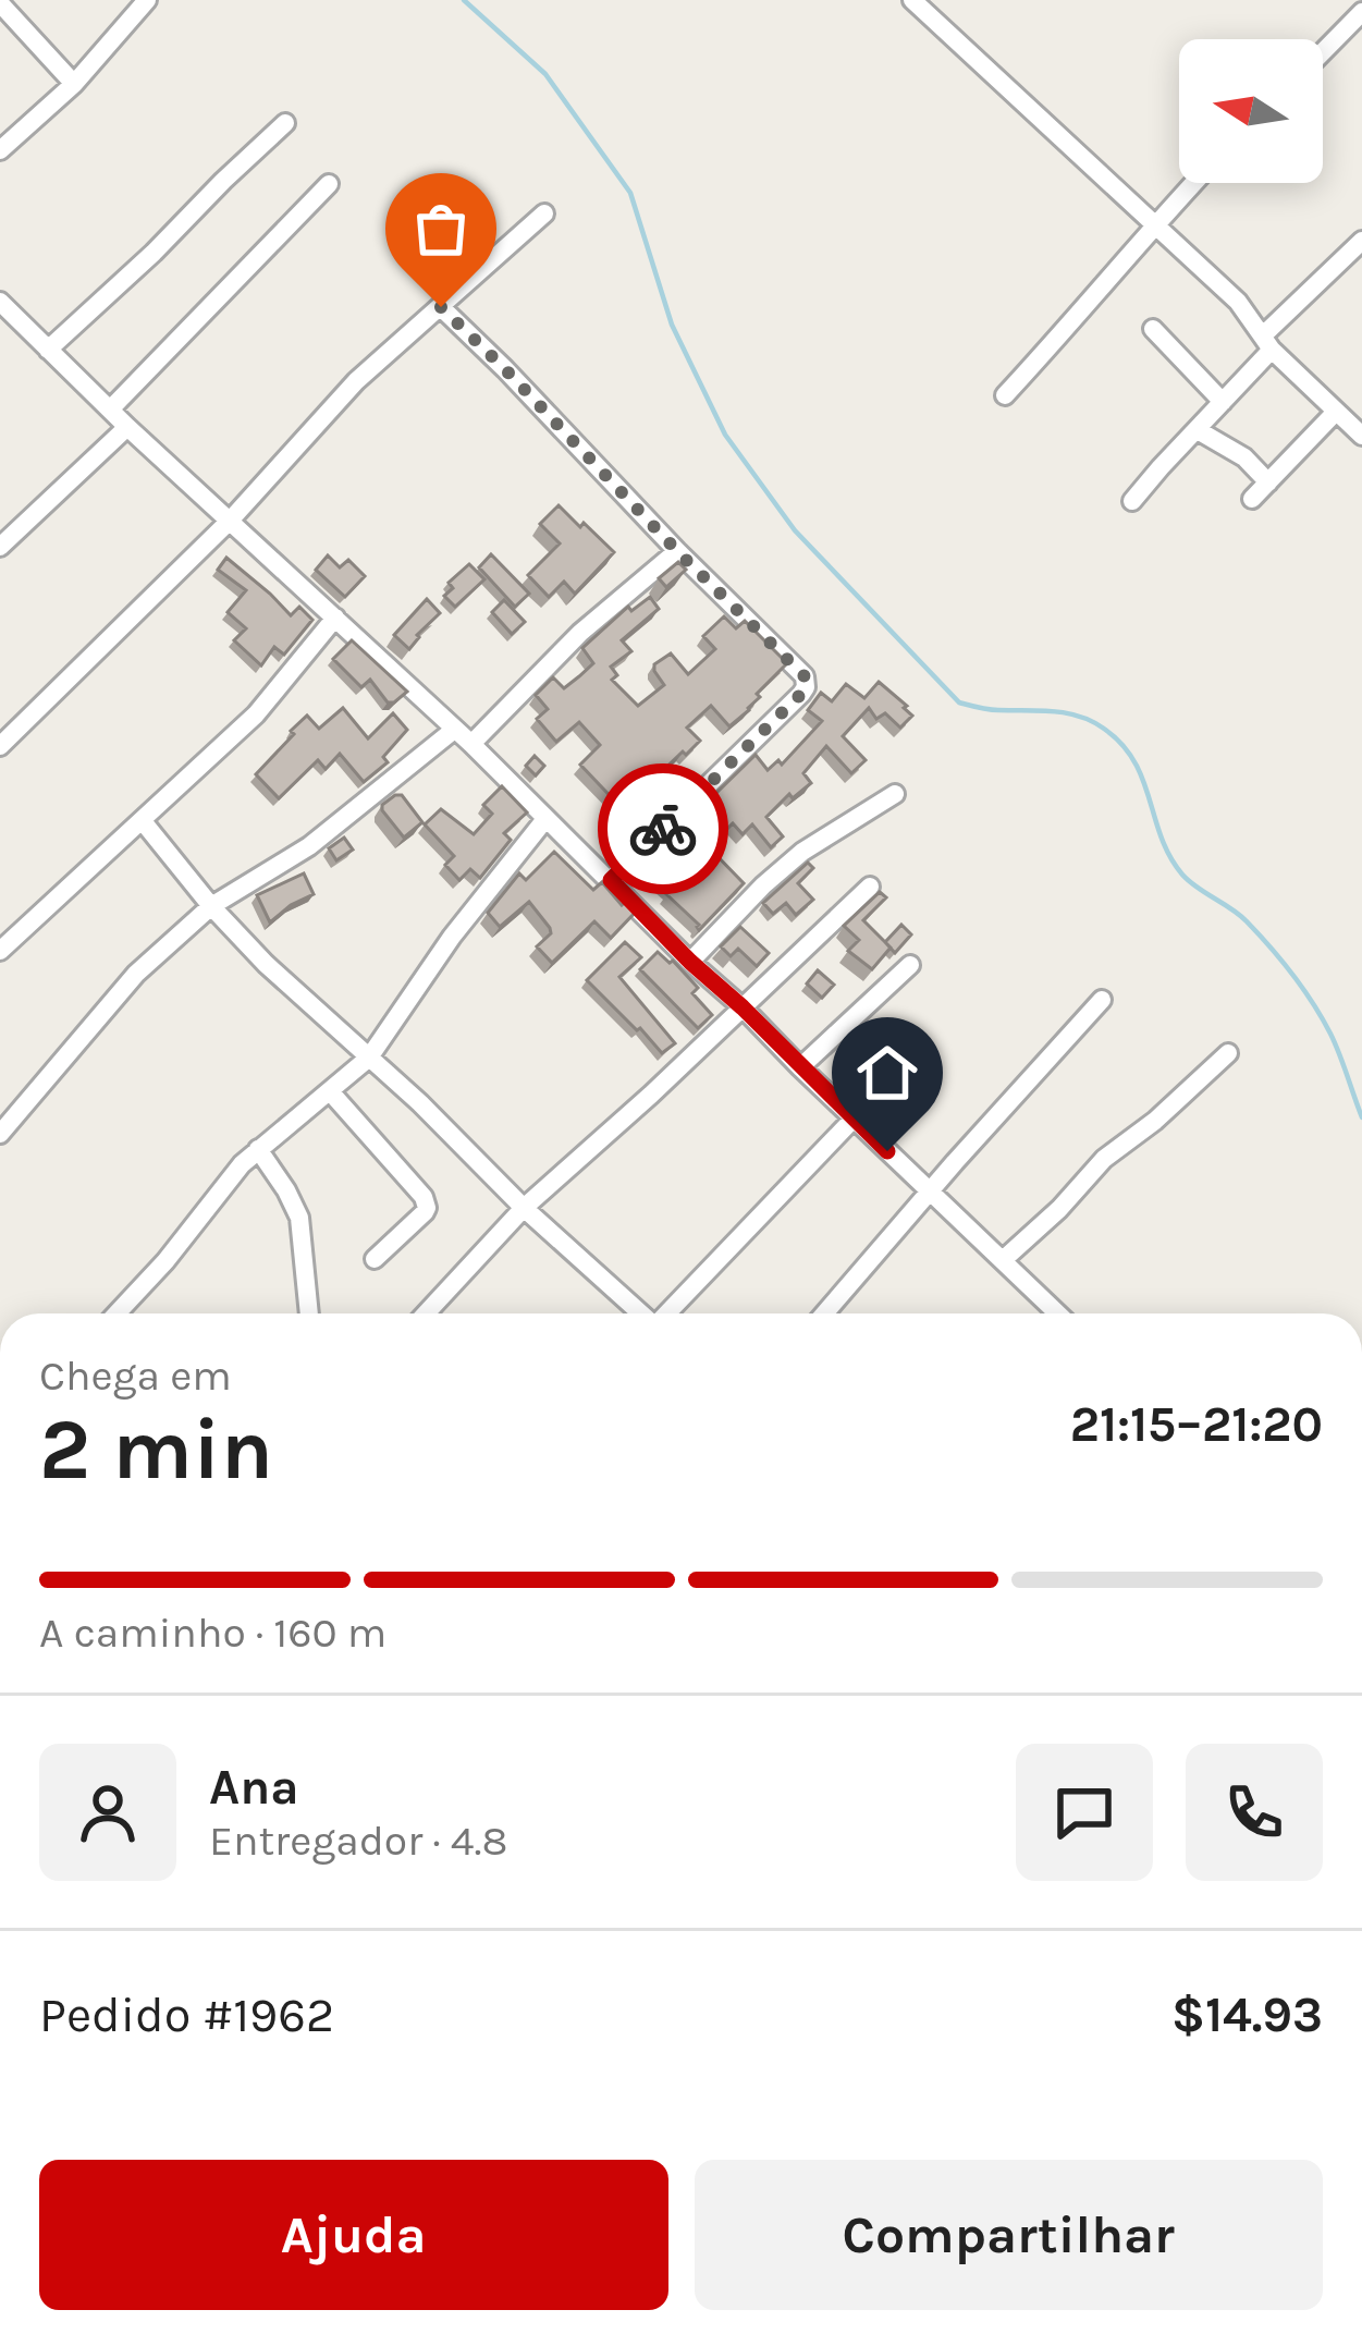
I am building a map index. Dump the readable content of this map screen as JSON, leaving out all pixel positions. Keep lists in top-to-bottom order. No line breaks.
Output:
{"north":"left","page":{"heading":["2 min","Chega em","21:15–21:20"],"panel":["Ana","Entregador · 4.8","Pedido #1962","$14.93"],"bar":"A caminho · 160 m","buttons":["Ajuda","Compartilhar"]}}
